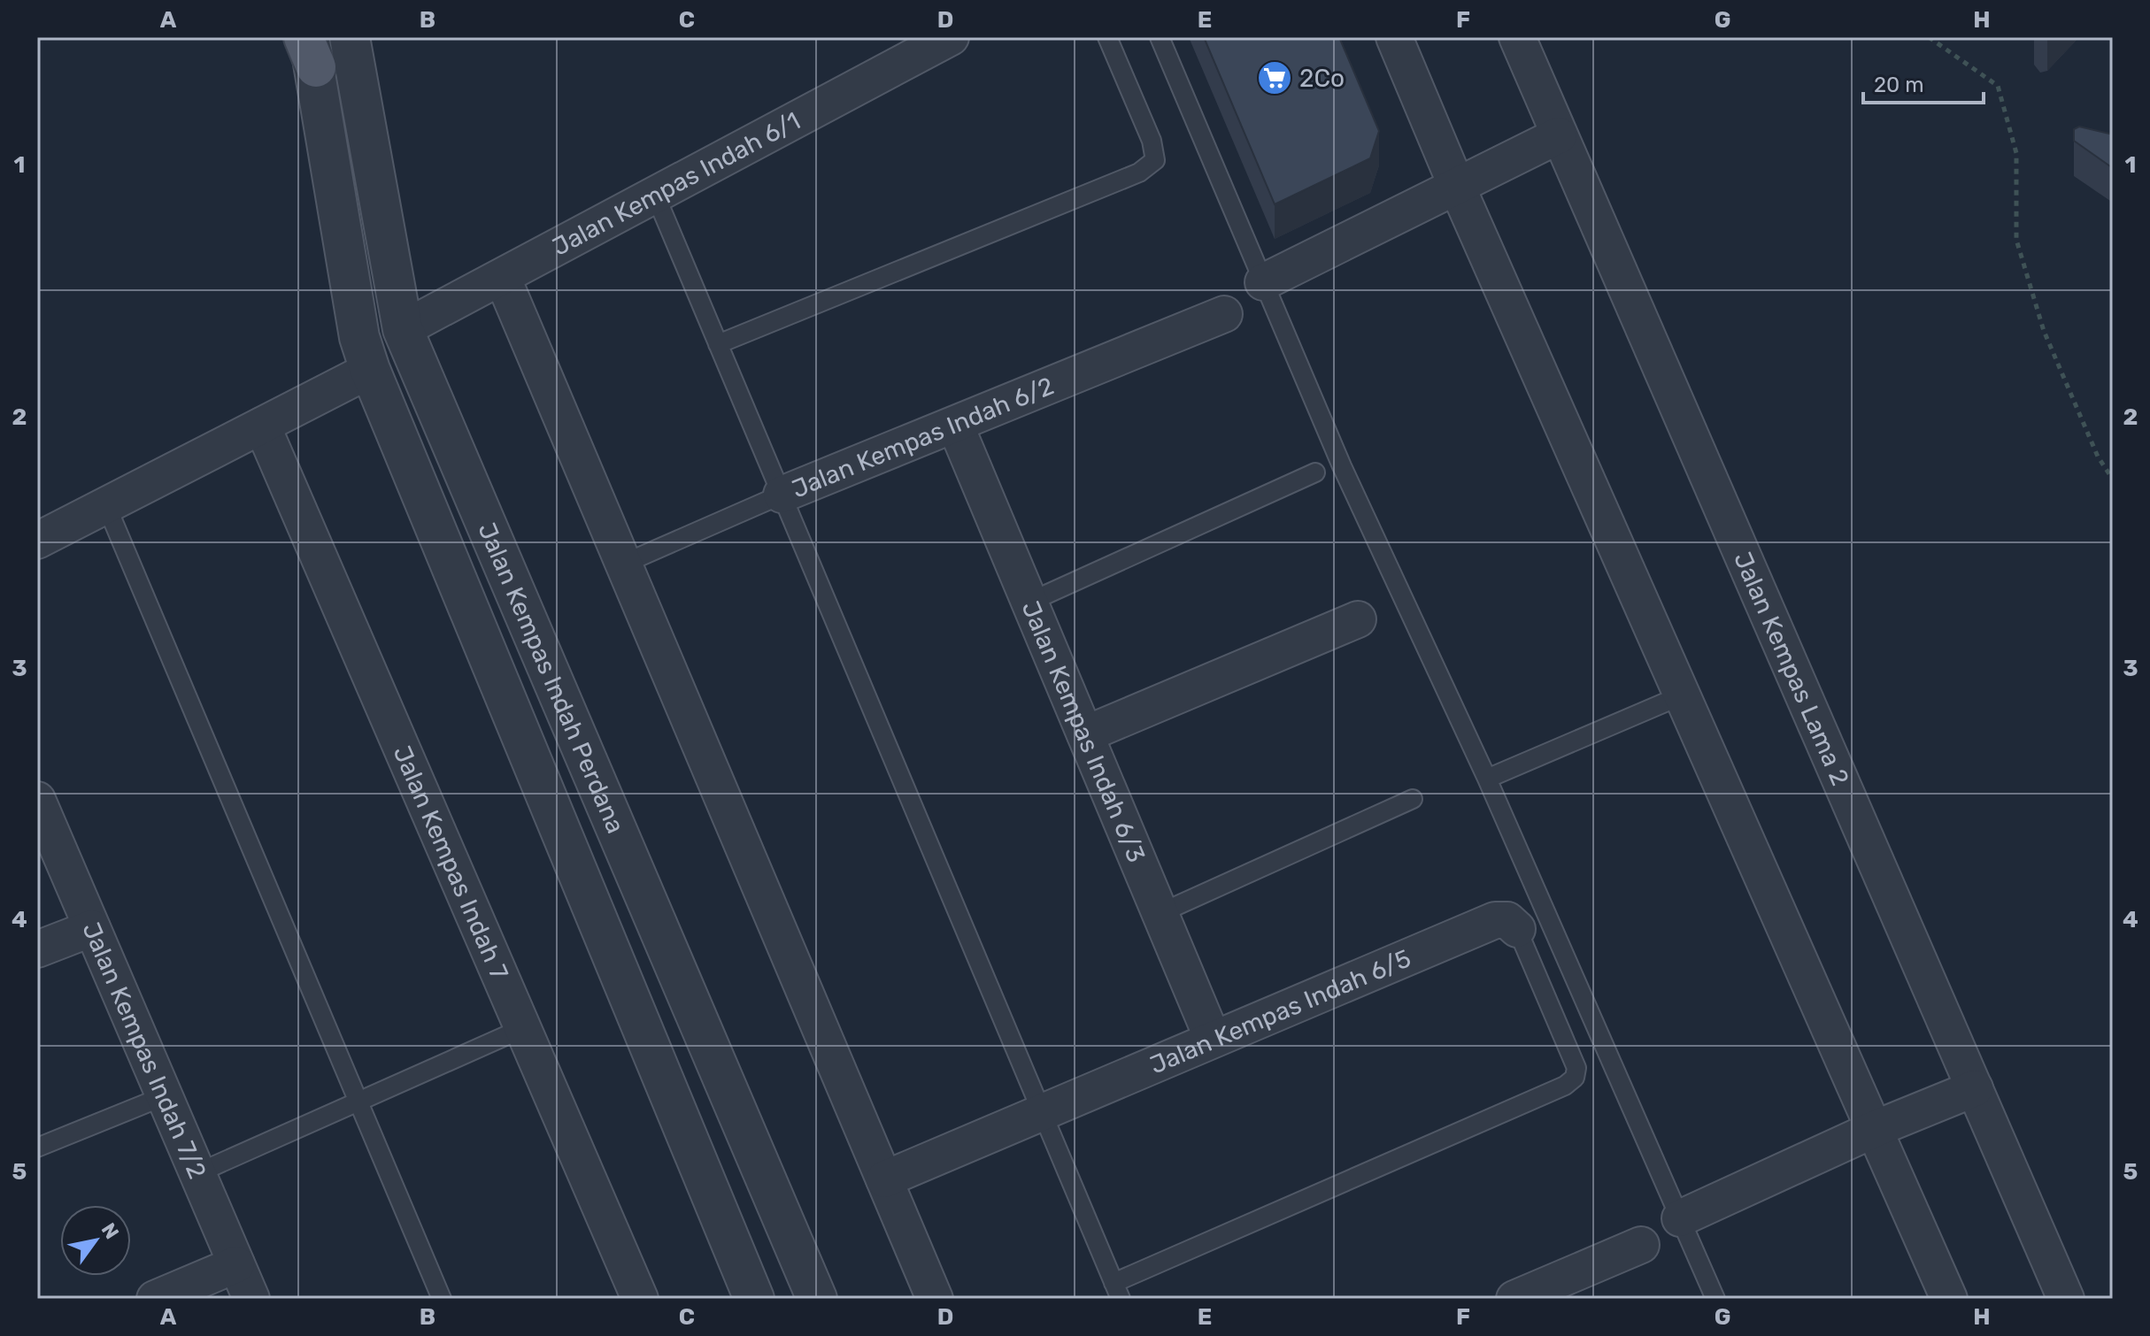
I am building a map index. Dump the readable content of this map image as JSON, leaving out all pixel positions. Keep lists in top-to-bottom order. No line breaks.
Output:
{"streets":{"street":["Jalan Kempas Indah 6/1","Jalan Kempas Indah 6/2","Jalan Kempas Lama 2","Jalan Kempas Indah Perdana","Jalan Kempas Indah 6/3","Jalan Kempas Indah 7","Jalan Kempas Indah 6/5","Jalan Kempas Indah 7/2"]},"crossings":[["Jalan Kempas Indah 6/1","Jalan Kempas Indah Perdana"],["Jalan Kempas Indah 6/2","Jalan Kempas Indah 6/3"],["Jalan Kempas Indah 6/3","Jalan Kempas Indah 6/5"]],"places":{"supermarket":["2Co"]},"scale_bar":"20 m","north":"top right","grid":{"columns":["A","B","C","D","E","F","G","H"],"rows":["1","2","3","4","5"]}}
